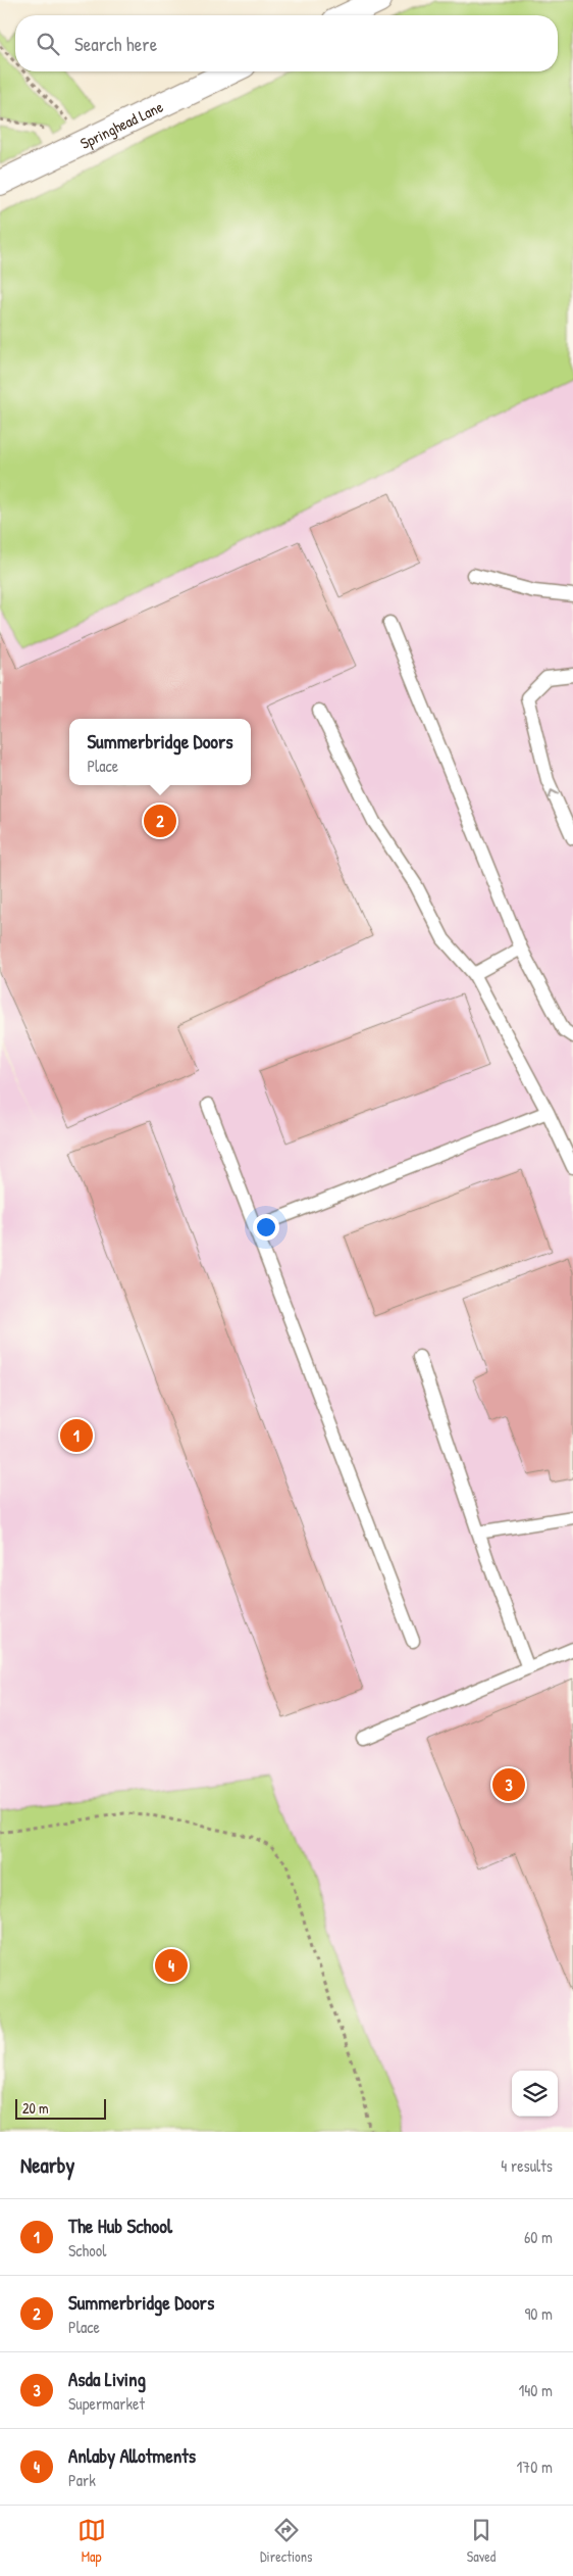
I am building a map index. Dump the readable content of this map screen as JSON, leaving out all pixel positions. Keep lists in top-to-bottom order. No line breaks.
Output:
{"streets":{"street":["Springhead Lane"]},"scale_bar":"20 m","page":{"search":"Search here","popup":["Summerbridge Doors","Place"],"pins":["2","1","3","4"],"scale":"20 m","heading":["Nearby","4 results"],"list":[{"mark":"1","name":"The Hub School","note":"School","value":"60 m"},{"mark":"2","name":"Summerbridge Doors","note":"Place","value":"90 m"},{"mark":"3","name":"Asda Living","note":"Supermarket","value":"140 m"},{"mark":"4","name":"Anlaby Allotments","note":"Park","value":"170 m"}],"nav":["Map","Directions","Saved"]}}
